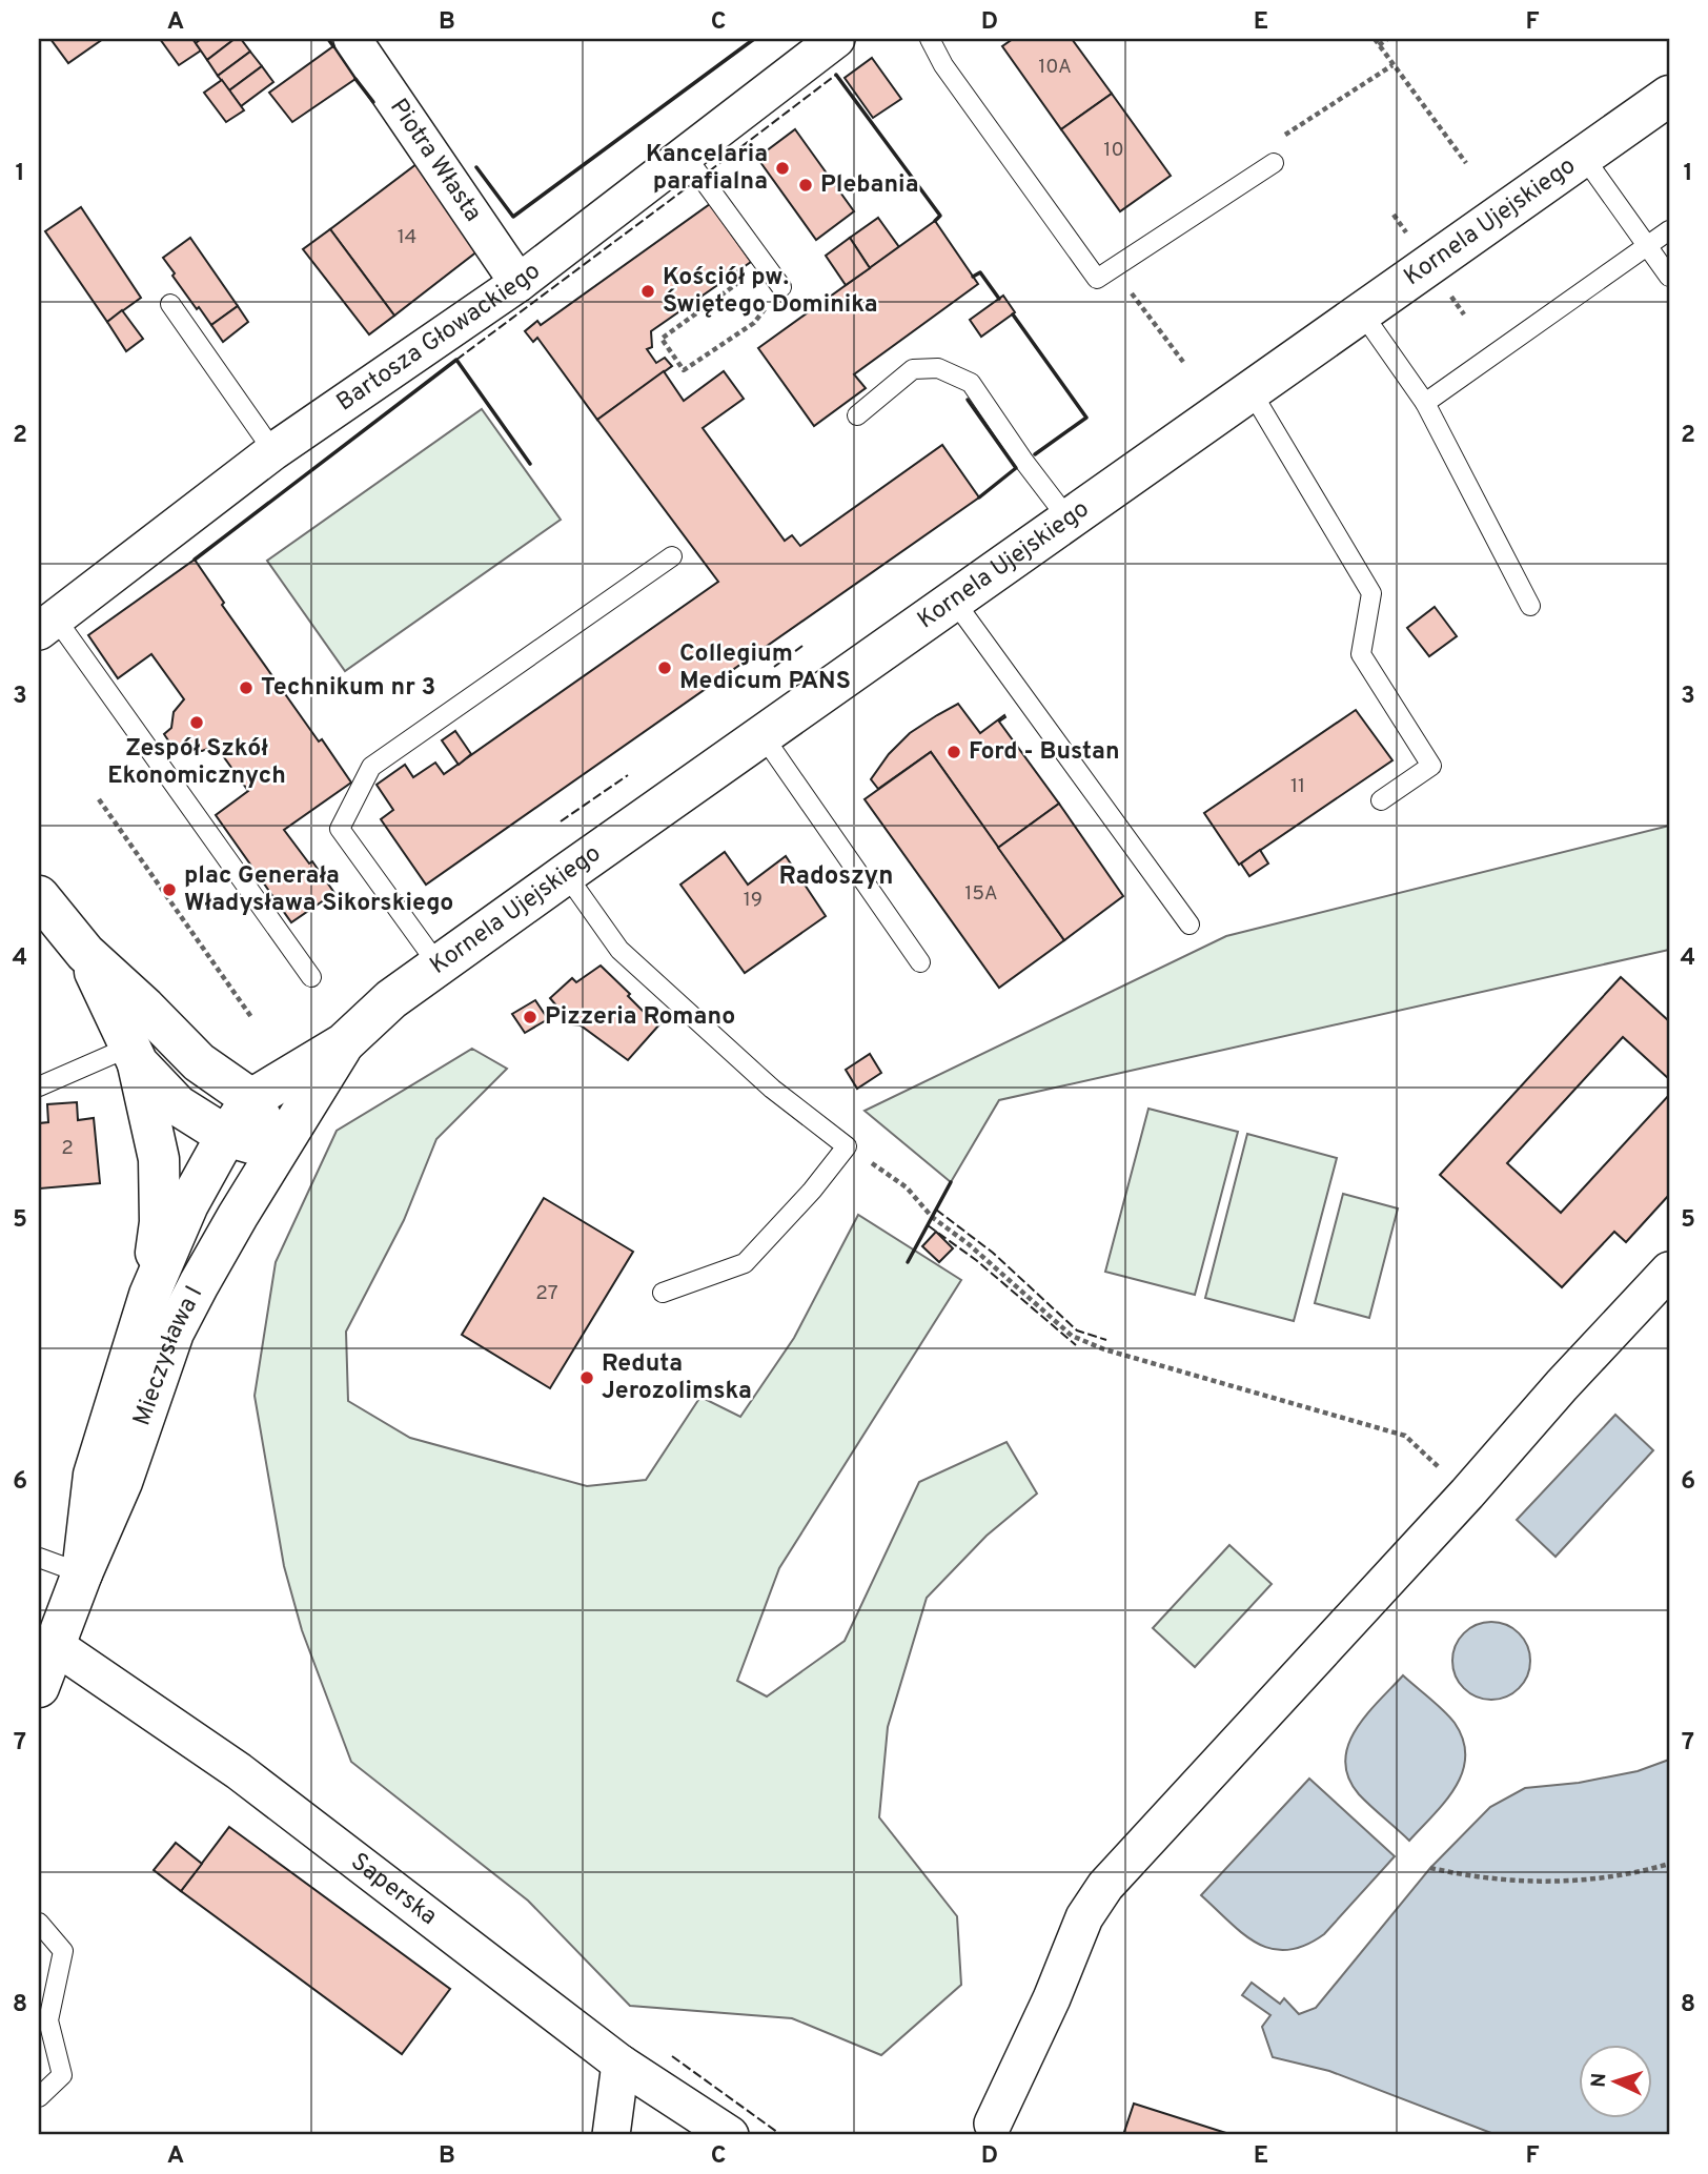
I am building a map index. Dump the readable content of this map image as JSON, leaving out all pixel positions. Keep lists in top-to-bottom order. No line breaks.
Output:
{"streets":{"main road":["Kornela Ujejskiego","Mieczysława I"],"street":["Piotra Własta","Bartosza Głowackiego","Saperska"]},"crossings":[["Piotra Własta","Bartosza Głowackiego"],["Kornela Ujejskiego","Mieczysława I"],["Mieczysława I","Saperska"]],"districts":["Radoszyn"],"places":["Kancelaria parafialna","Plebania","Kościół pw. Świętego Dominika","Collegium Medicum PANS","Technikum nr 3","Zespół Szkół Ekonomicznych","Ford - Bustan","plac Generała Władysława Sikorskiego","Pizzeria Romano","Reduta Jerozolimska"],"house_numbers":["10A","10","14","11","15A","19","2","27"],"north":"left","grid":{"columns":["A","B","C","D","E","F"],"rows":["1","2","3","4","5","6","7","8"]}}
